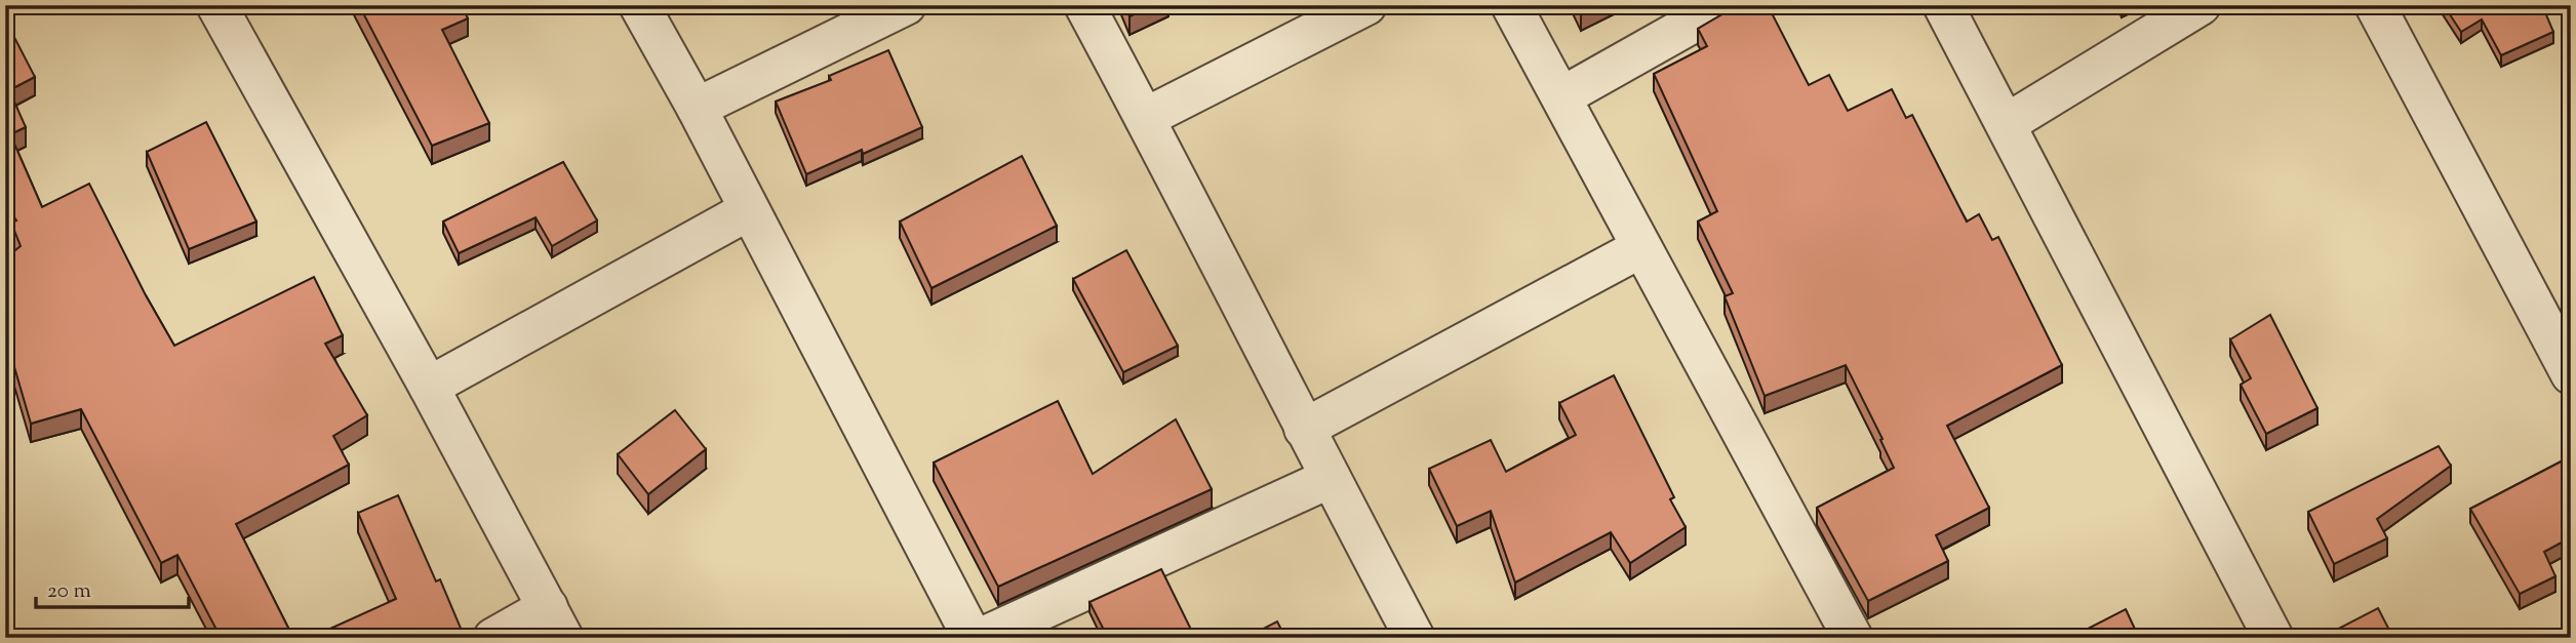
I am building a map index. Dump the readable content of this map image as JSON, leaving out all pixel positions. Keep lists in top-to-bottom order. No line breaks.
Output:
{"scale_bar":"20 m"}
